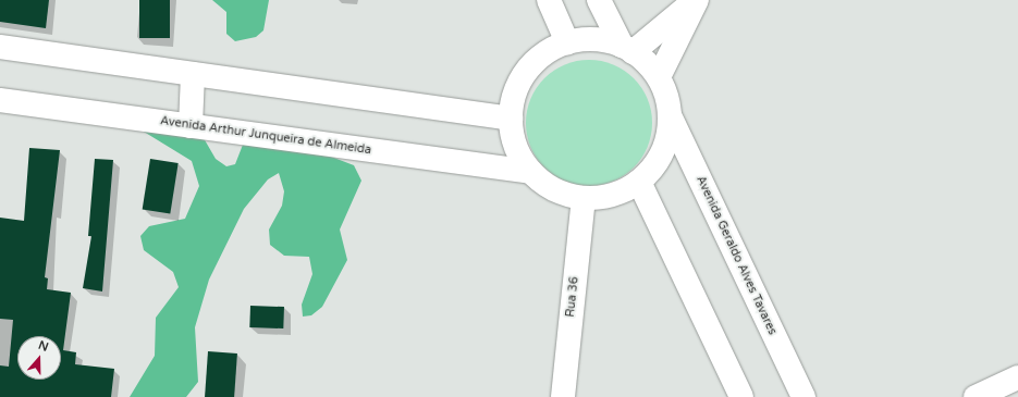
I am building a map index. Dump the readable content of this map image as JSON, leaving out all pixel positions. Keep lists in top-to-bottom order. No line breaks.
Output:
{"streets":{"main road":["Avenida Arthur Junqueira de Almeida","Avenida Geraldo Alves Tavares","Rua 36"]},"north":"top"}
